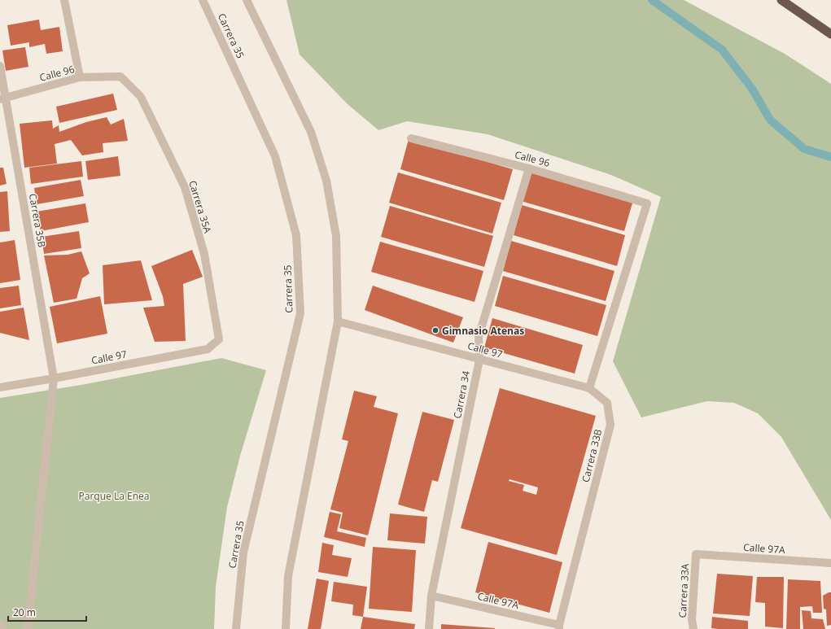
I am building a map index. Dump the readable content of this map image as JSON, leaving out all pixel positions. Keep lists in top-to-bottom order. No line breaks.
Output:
{"streets":{"street":["Carrera 35","Calle 96","Carrera 35A","Carrera 35B","Calle 97","Carrera 34","Carrera 33B","Calle 97A","Carrera 33A"]},"crossings":[["Calle 96","Carrera 35A"],["Calle 96","Carrera 35B"],["Calle 96","Calle 97"],["Calle 96","Carrera 34"],["Calle 96","Carrera 33B"],["Carrera 35A","Calle 97"],["Carrera 35B","Calle 97"],["Calle 97","Carrera 34"],["Calle 97","Carrera 33B"],["Carrera 34","Calle 97A"],["Carrera 33B","Calle 97A"],["Calle 97A","Carrera 33A"]],"parks":["Parque La Enea"],"places":["Gimnasio Atenas"],"scale_bar":"20 m"}
